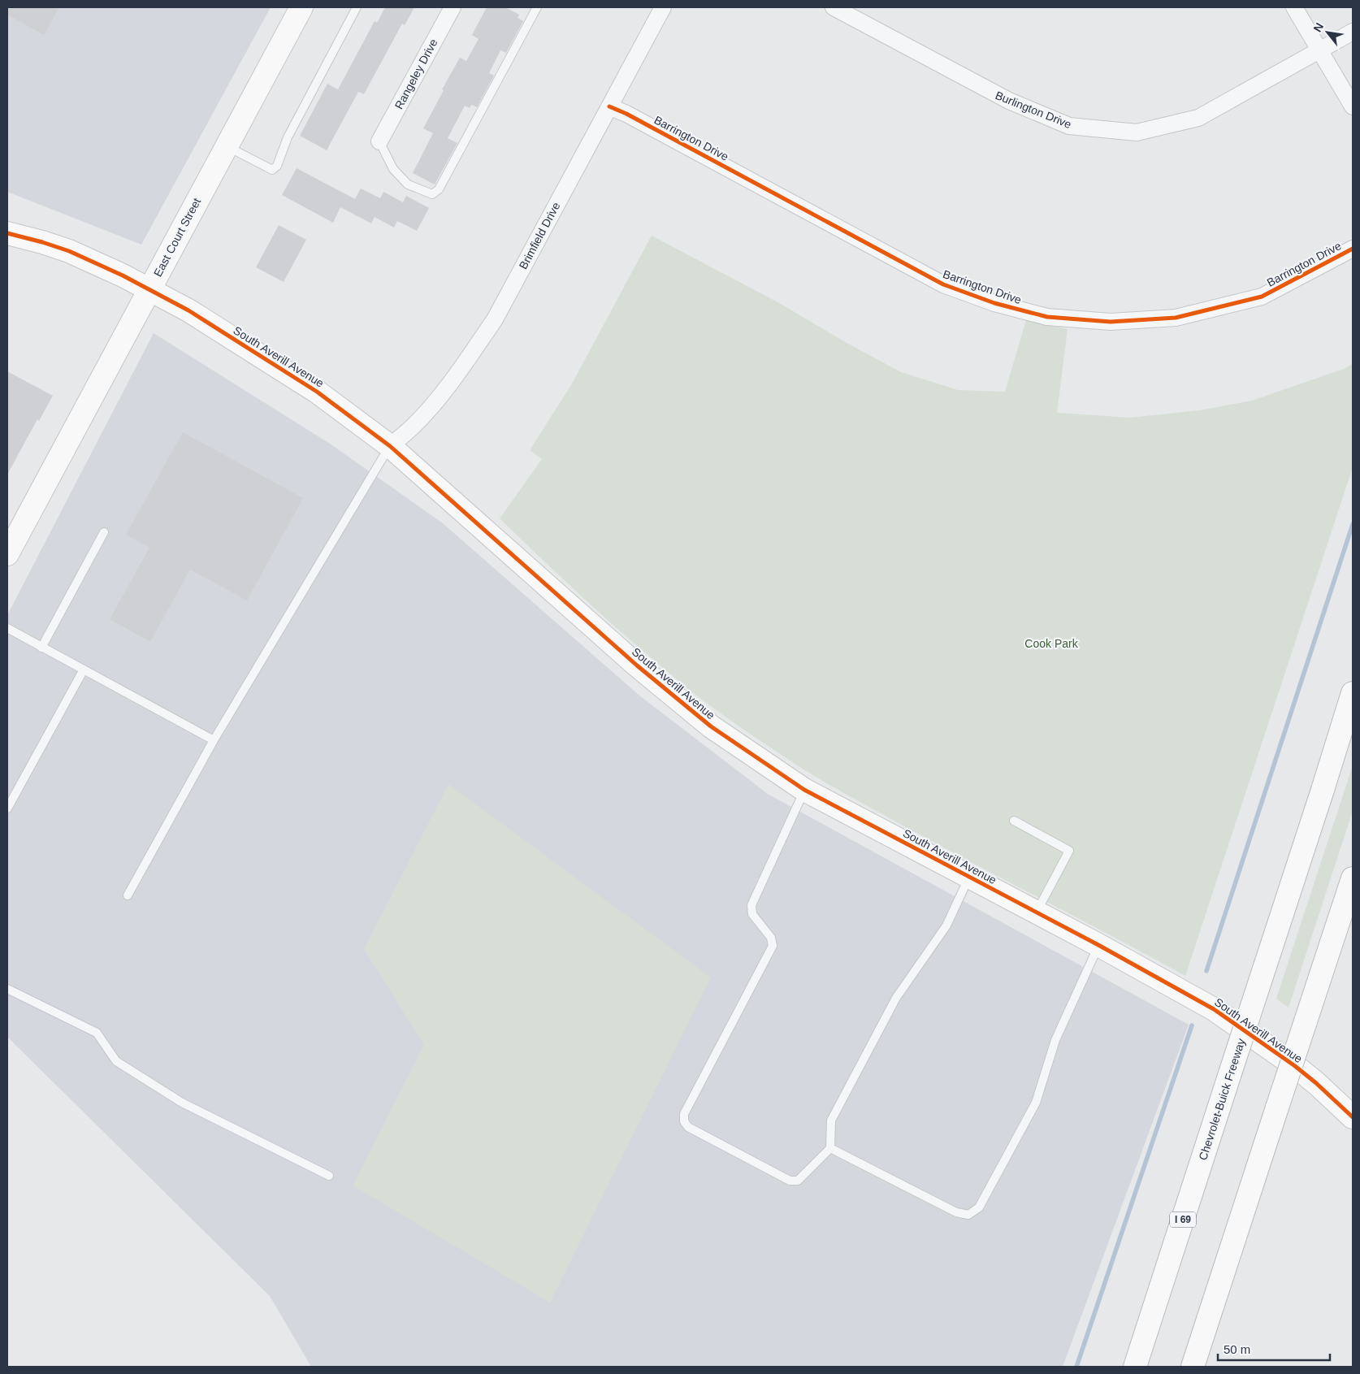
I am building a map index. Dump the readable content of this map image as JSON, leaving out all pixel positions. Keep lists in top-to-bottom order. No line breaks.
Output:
{"streets":{"main road":["East Court Street","South Averill Avenue","Chevrolet-Buick Freeway","I 69"],"street":["Rangeley Drive","Burlington Drive","Barrington Drive","Brimfield Drive"]},"crossings":[["Barrington Drive","Brimfield Drive"],["Brimfield Drive","South Averill Avenue"],["East Court Street","South Averill Avenue"]],"parks":["Cook Park"],"scale_bar":"50 m","north":"top left"}
